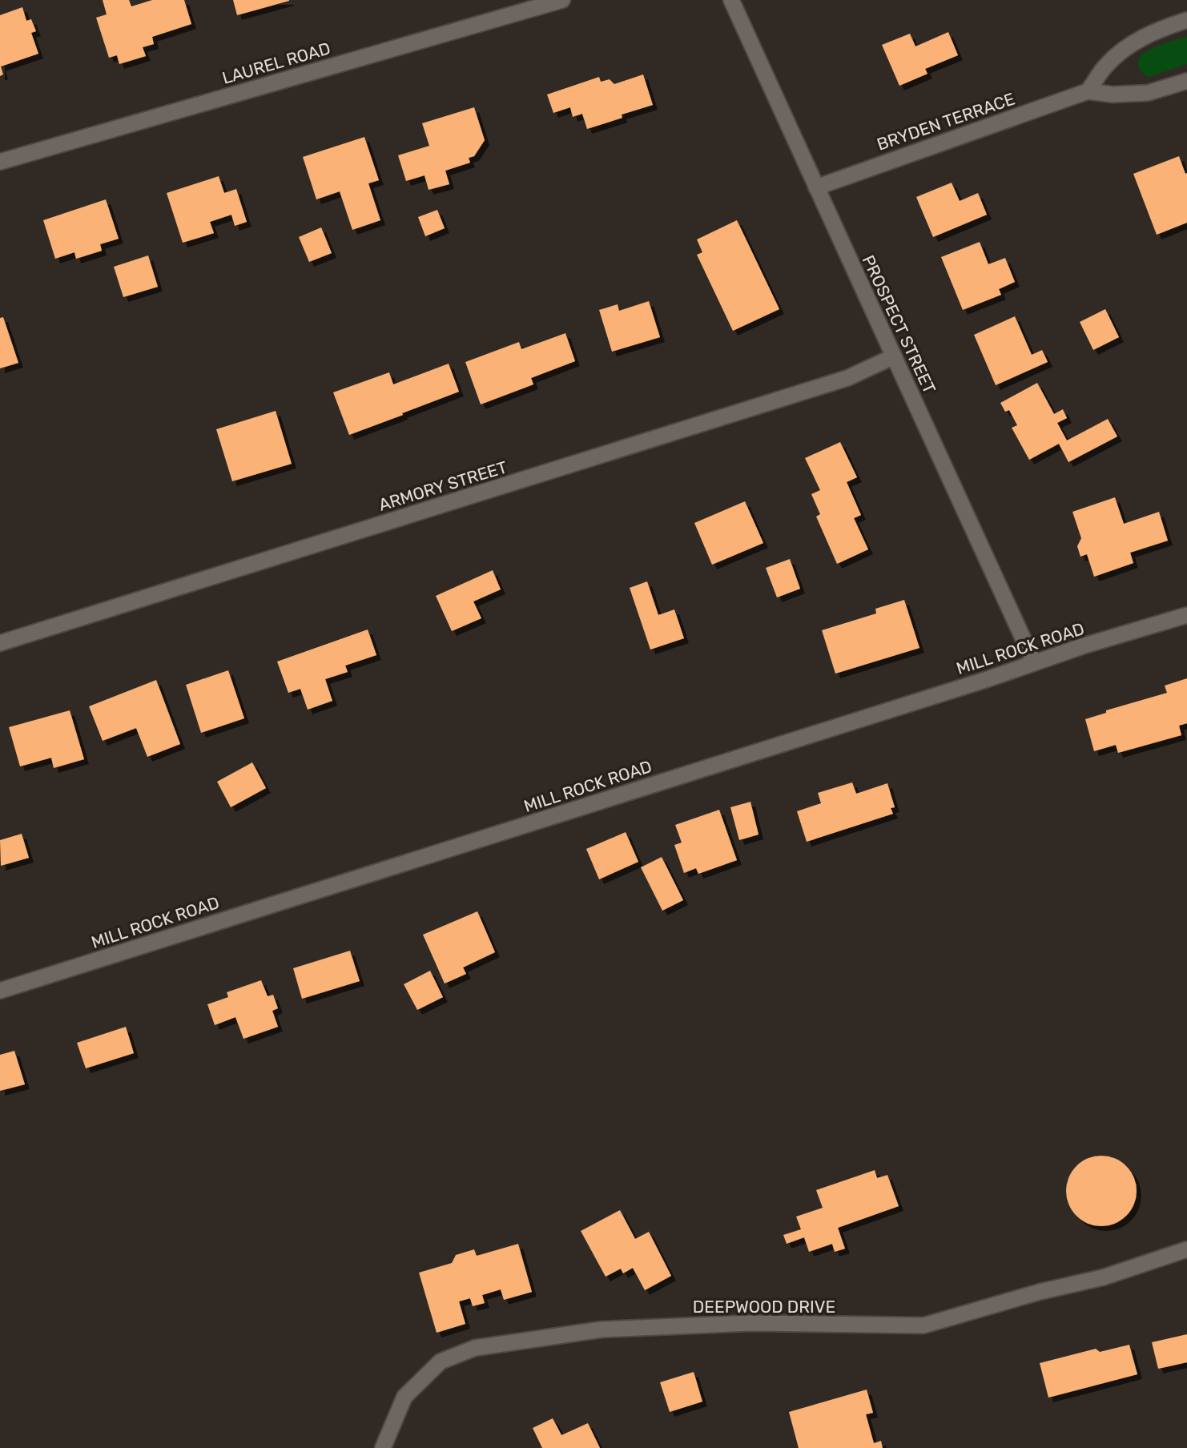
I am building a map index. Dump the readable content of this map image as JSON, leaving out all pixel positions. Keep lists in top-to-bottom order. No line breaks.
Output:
{"streets":{"street":["LAUREL ROAD","BRYDEN TERRACE","PROSPECT STREET","ARMORY STREET","MILL ROCK ROAD","DEEPWOOD DRIVE"]},"crossings":[["BRYDEN TERRACE","PROSPECT STREET"],["PROSPECT STREET","ARMORY STREET"],["PROSPECT STREET","MILL ROCK ROAD"]]}
